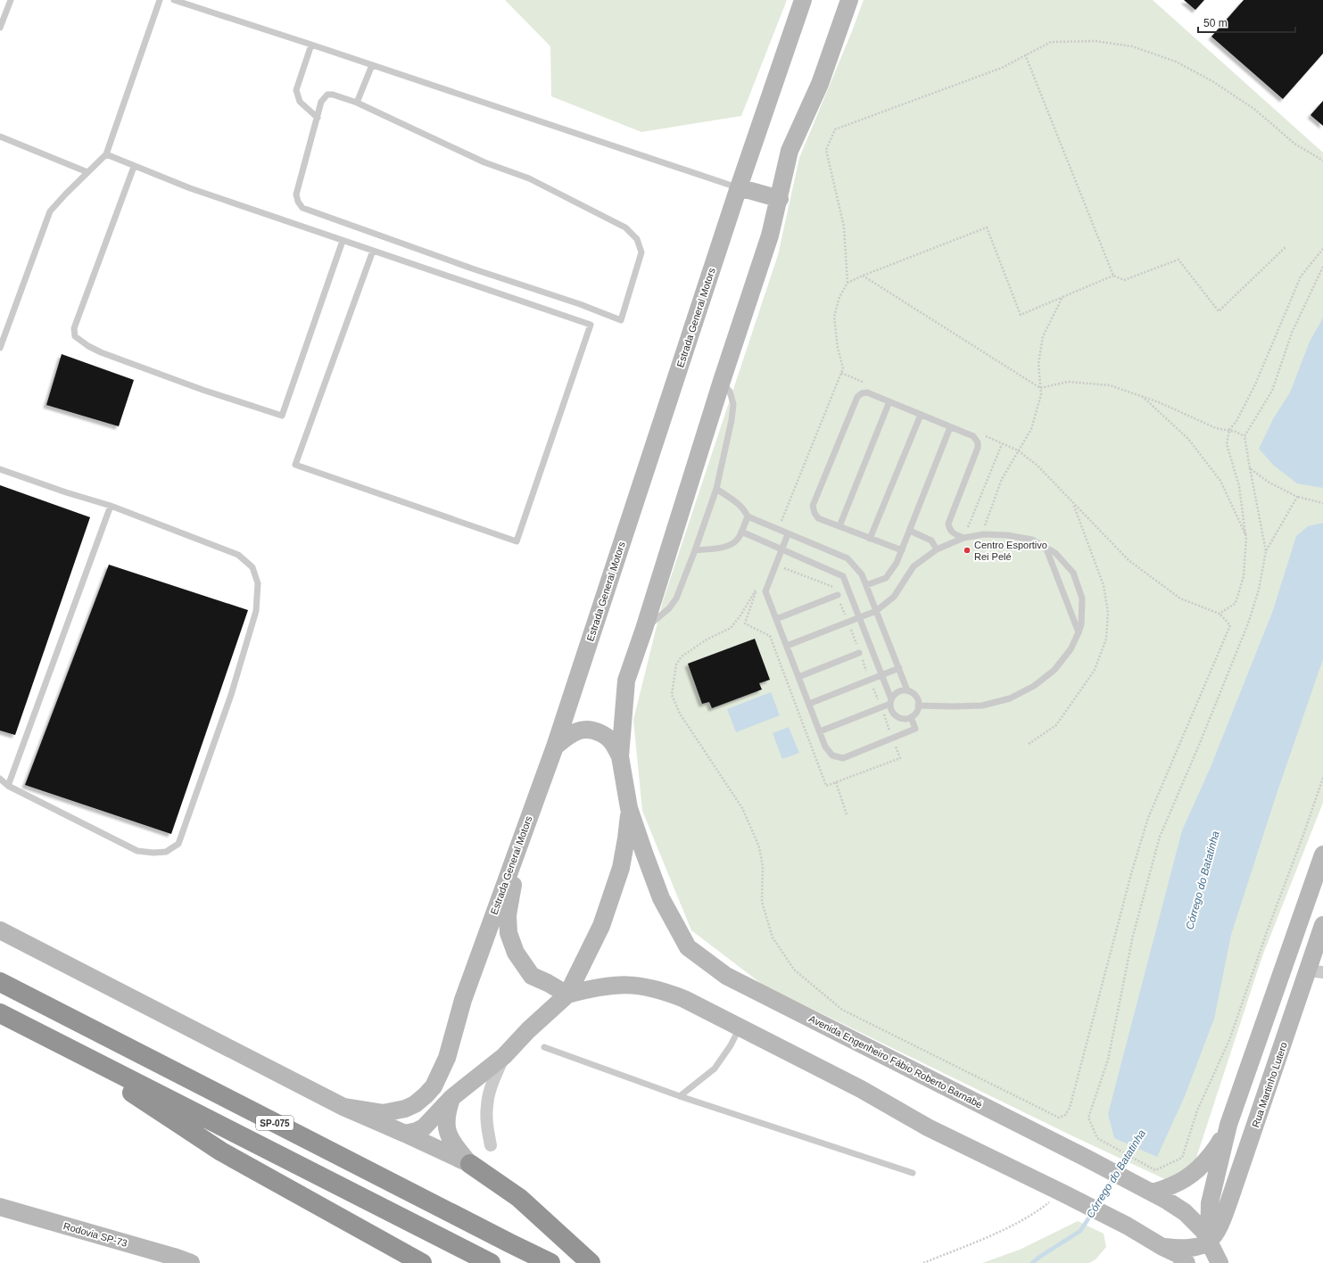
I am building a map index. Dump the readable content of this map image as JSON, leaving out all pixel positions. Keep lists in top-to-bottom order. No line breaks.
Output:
{"streets":{"highway":["SP-075"],"main road":["Estrada General Motors","Avenida Engenheiro Fábio Roberto Barnabé","Rua Martinho Lutero","Rodovia SP-73"]},"crossings":[["Avenida Engenheiro Fábio Roberto Barnabé","Rua Martinho Lutero"]],"water":["Córrego do Batatinha"],"places":["Centro Esportivo Rei Pelé"],"scale_bar":"50 m"}
